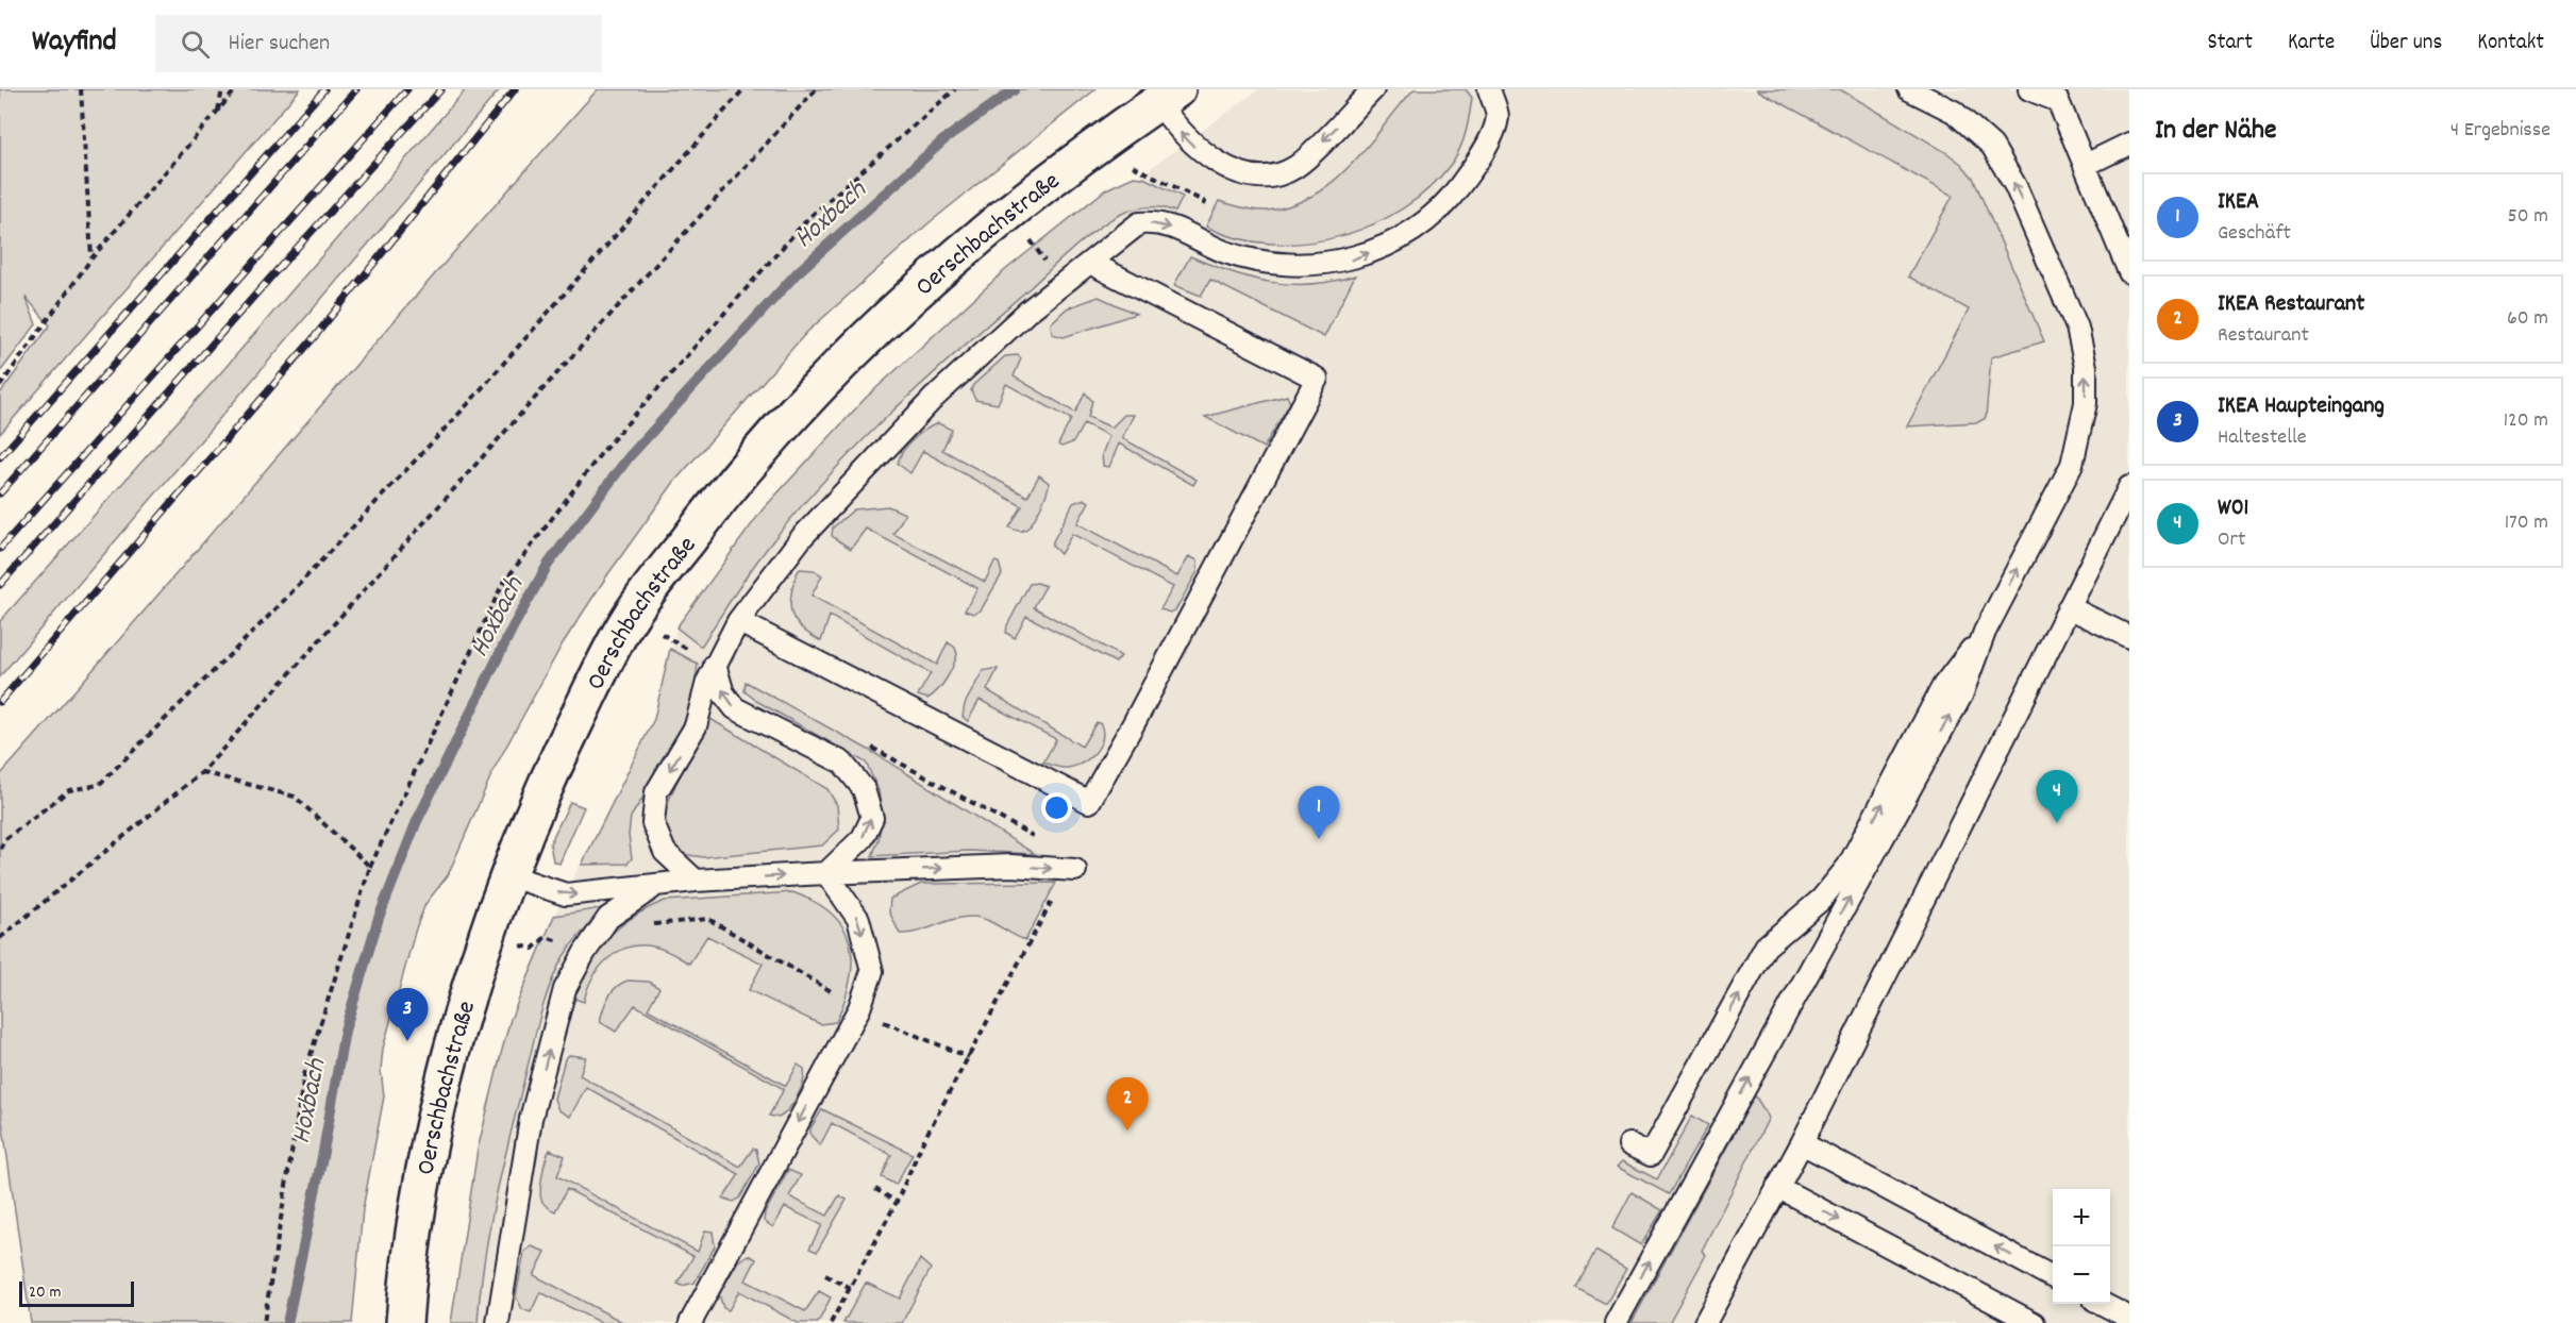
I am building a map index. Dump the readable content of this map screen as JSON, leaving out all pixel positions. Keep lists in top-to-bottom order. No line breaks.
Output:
{"streets":{"main road":["Oerschbachstraße"]},"water":["Hoxbach"],"scale_bar":"20 m","page":{"header":"Wayfind","search":"Hier suchen","nav":["Start","Karte","Über uns","Kontakt"],"heading":["In der Nähe","4 Ergebnisse"],"list":[{"mark":"1","name":"IKEA","note":"Geschäft","value":"50 m"},{"mark":"2","name":"IKEA Restaurant","note":"Restaurant","value":"60 m"},{"mark":"3","name":"IKEA Haupteingang","note":"Haltestelle","value":"120 m"},{"mark":"4","name":"W01","note":"Ort","value":"170 m"}],"pins":["4","1","3","2"],"map_buttons":["+","−"],"scale":"20 m"}}
